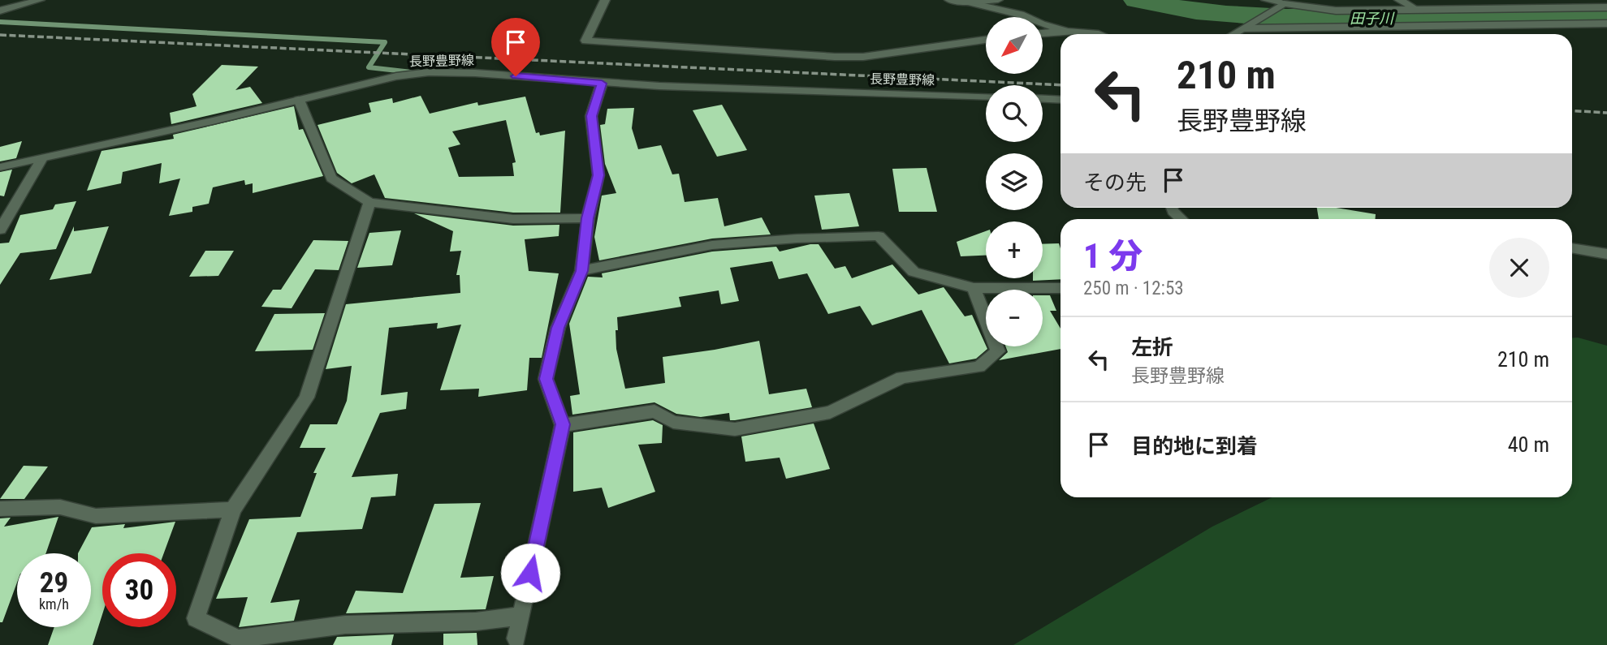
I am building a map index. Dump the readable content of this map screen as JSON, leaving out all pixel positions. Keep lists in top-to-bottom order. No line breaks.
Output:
{"streets":{"street":["長野豊野線"]},"water":["田子川"],"north":"bottom left","page":{"map_buttons":["+","−"],"turn":["210 m","長野豊野線"],"then":"その先","heading":["1 分","250 m · 12:53"],"list":[{"name":"左折","note":"長野豊野線","value":"210 m"},{"name":"目的地に到着","value":"40 m"}],"speed":"29 km/h","limit":"30"}}
